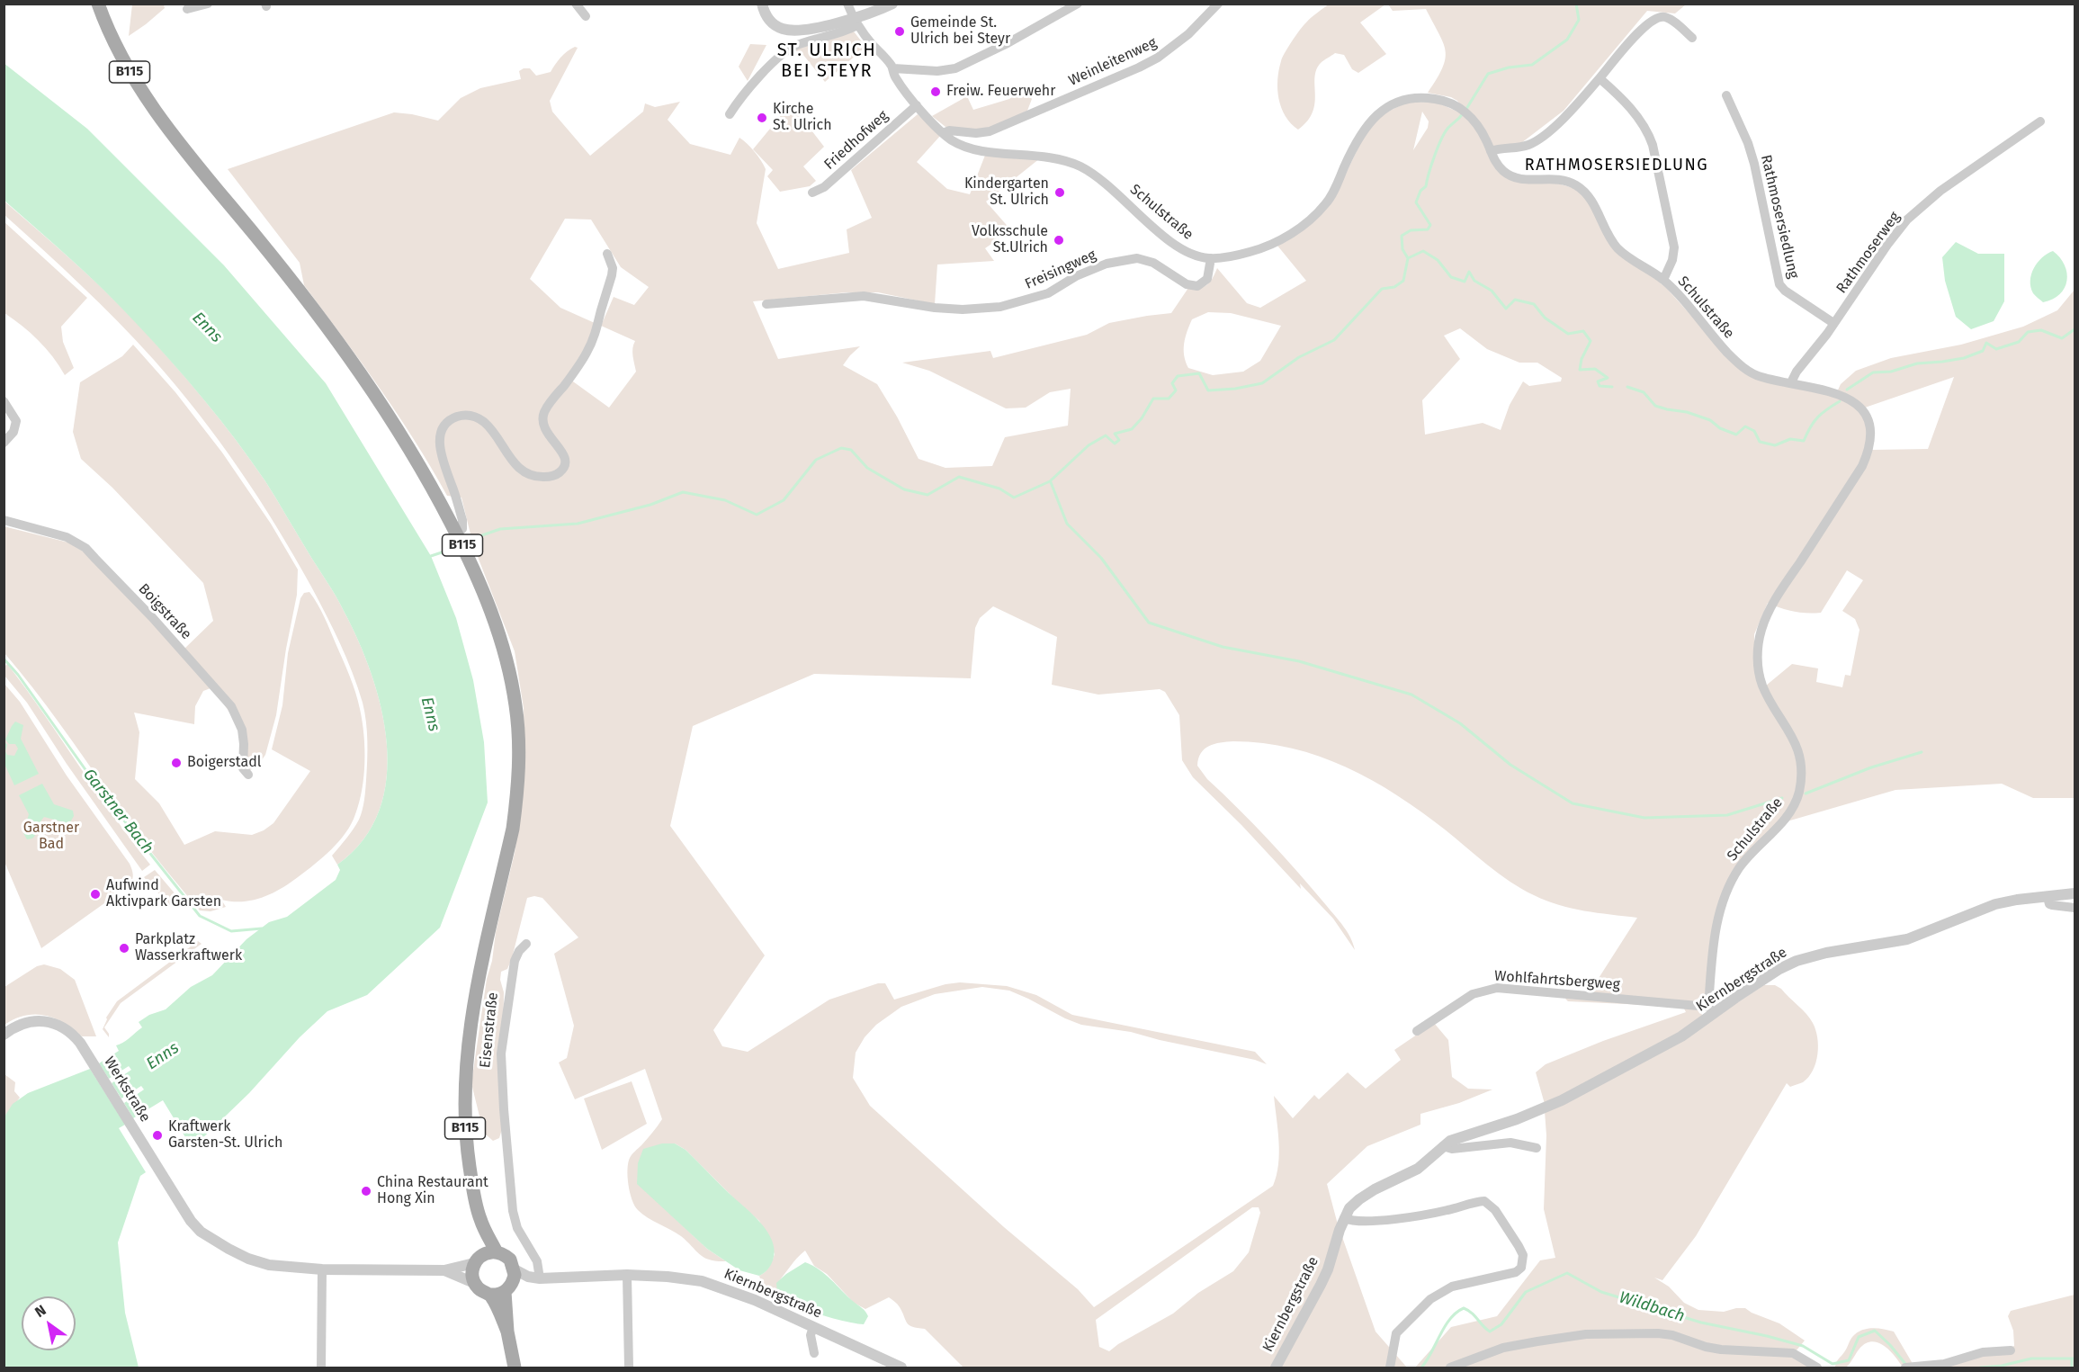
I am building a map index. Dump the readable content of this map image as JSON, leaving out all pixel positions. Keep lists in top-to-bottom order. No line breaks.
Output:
{"streets":{"main road":["B115"],"street":["Weinleitenweg","Friedhofweg","Schulstraße","Rathmosersiedlung","Rathmoserweg","Freisingweg","Boigstraße","Kiernbergstraße","Wohlfahrtsbergweg","Eisenstraße","Werkstraße"]},"crossings":[["Weinleitenweg","Schulstraße"],["B115","Kiernbergstraße"],["B115","Werkstraße"],["Friedhofweg","Schulstraße"],["Schulstraße","Rathmoserweg"],["Schulstraße","Freisingweg"],["Schulstraße","Kiernbergstraße"],["Schulstraße","Wohlfahrtsbergweg"],["Rathmosersiedlung","Rathmoserweg"],["Kiernbergstraße","Wohlfahrtsbergweg"],["Kiernbergstraße","Eisenstraße"],["Kiernbergstraße","Werkstraße"]],"districts":["ST. ULRICH BEI STEYR","RATHMOSERSIEDLUNG"],"water":["Enns","Garstner Bach","Wildbach"],"parks":["Garstner Bad"],"places":["Gemeinde St. Ulrich bei Steyr","Freiw. Feuerwehr","Kirche St. Ulrich","Kindergarten St. Ulrich","Volksschule St.Ulrich","Boigerstadl","Aufwind Aktivpark Garsten","Parkplatz Wasserkraftwerk","Kraftwerk Garsten-St. Ulrich","China Restaurant Hong Xin"],"north":"top left"}
